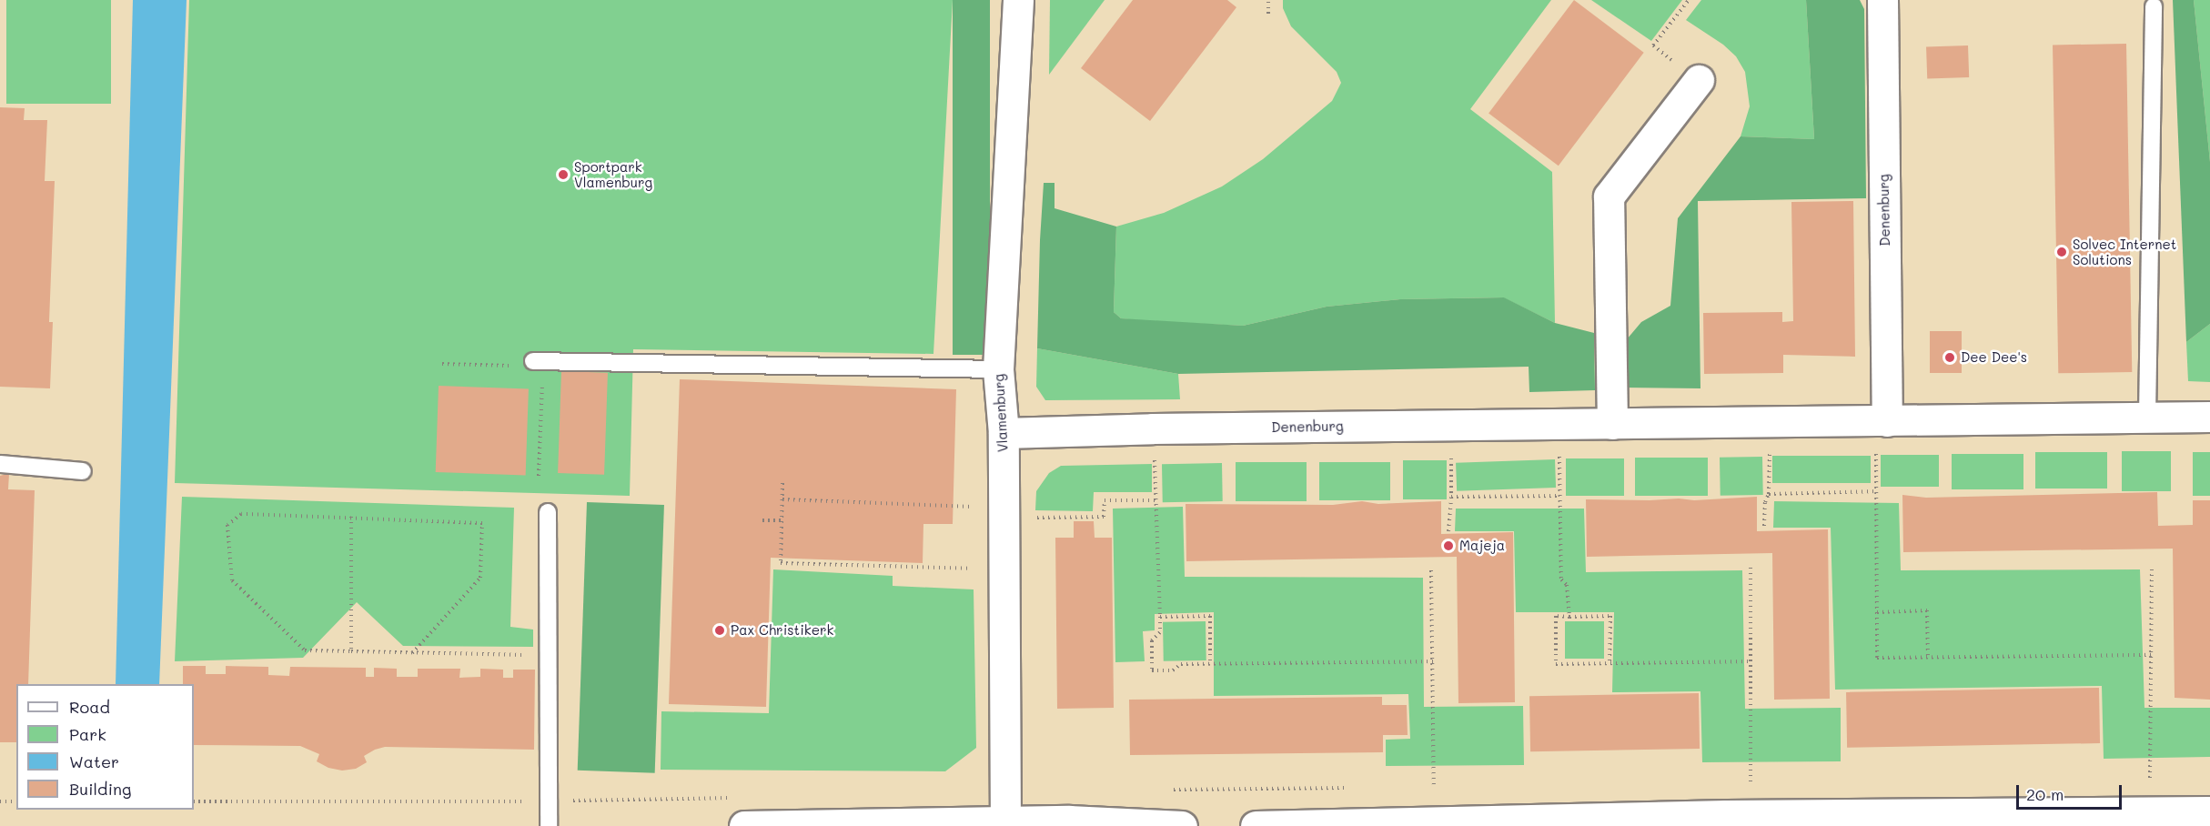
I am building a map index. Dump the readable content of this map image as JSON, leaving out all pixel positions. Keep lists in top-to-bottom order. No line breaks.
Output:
{"streets":{"street":["Denenburg","Vlamenburg"]},"crossings":[["Denenburg","Vlamenburg"]],"places":["Sportpark Vlamenburg","Solvec Internet Solutions","Dee Dee's","Majeja","Pax Christikerk"],"legend":["Road","Park","Water","Building"],"scale_bar":"20 m"}
